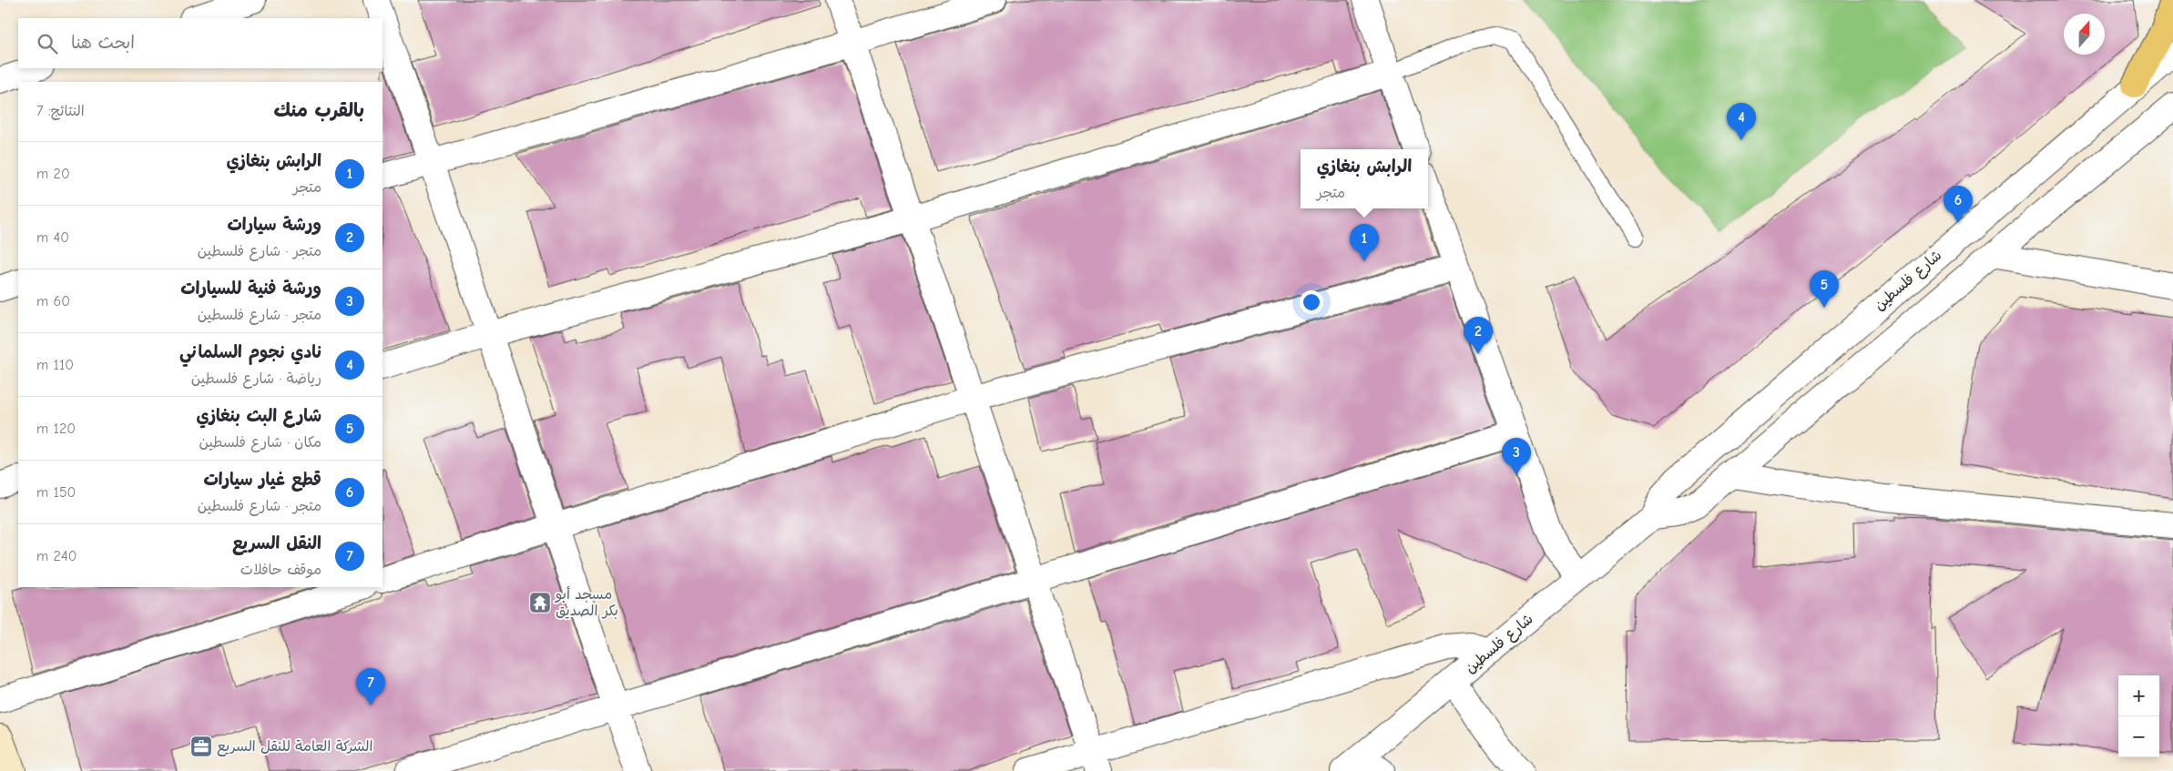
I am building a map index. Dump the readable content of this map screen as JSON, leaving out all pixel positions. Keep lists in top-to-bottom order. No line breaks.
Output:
{"streets":{"street":["شارع فلسطين"]},"places":{"temple":["مسجد أبو بكر الصديق"],"office":["الشركة العامة للنقل السريع"]},"north":"top","page":{"search":"ابحث هنا","heading":["بالقرب منك","النتائج: 7"],"pins":["4","6","1","5","2","3","7"],"list":[{"mark":"1","name":"الرابش بنغازي","note":"متجر","value":"20 m"},{"mark":"2","name":"ورشة سيارات","note":"متجر · شارع فلسطين","value":"40 m"},{"mark":"3","name":"ورشة فنية للسيارات","note":"متجر · شارع فلسطين","value":"60 m"},{"mark":"4","name":"نادي نجوم السلماني","note":"رياضة · شارع فلسطين","value":"110 m"},{"mark":"5","name":"شارع البث بنغازي","note":"مكان · شارع فلسطين","value":"120 m"},{"mark":"6","name":"قطع غيار سيارات","note":"متجر · شارع فلسطين","value":"150 m"},{"mark":"7","name":"النقل السريع","note":"موقف حافلات","value":"240 m"}],"popup":["الرابش بنغازي","متجر"],"map_buttons":["+","−"]}}
